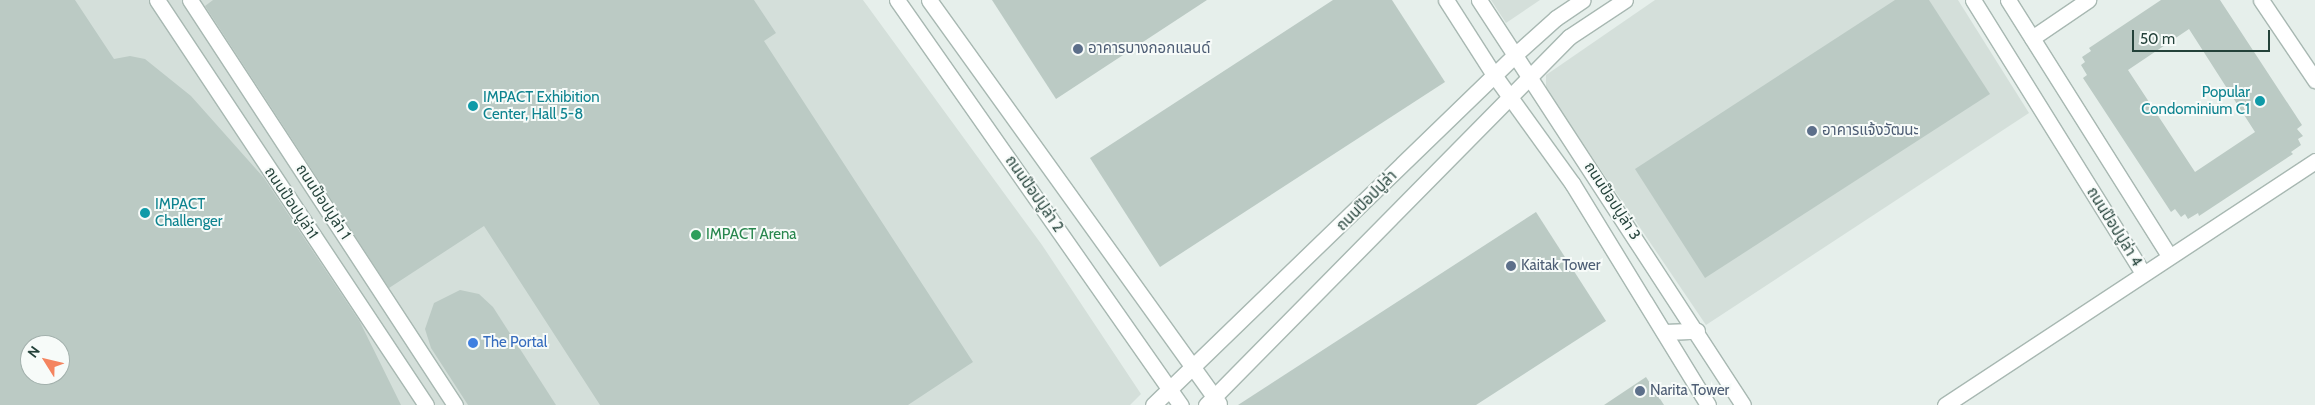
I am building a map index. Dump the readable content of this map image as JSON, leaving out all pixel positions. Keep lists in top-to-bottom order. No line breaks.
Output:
{"streets":{"street":["ถนนป๊อปปูล่า 2","ถนนป๊อปปูล่า","ถนนป๊อปปูล่า 3","ถนนป๊อปปูล่า 1","ถนนป๊อปปูล่า1","ถนนป๊อปปูล่า 4"]},"crossings":[["ถนนป๊อปปูล่า 2","ถนนป๊อปปูล่า"],["ถนนป๊อปปูล่า","ถนนป๊อปปูล่า 3"]],"places":["อาคารบางกอกแลนด์","Popular Condominium C1","IMPACT Exhibition Center, Hall 5-8","อาคารแจ้งวัฒนะ","IMPACT Challenger","IMPACT Arena","Kaitak Tower","The Portal","Narita Tower"],"scale_bar":"50 m","north":"top left"}
